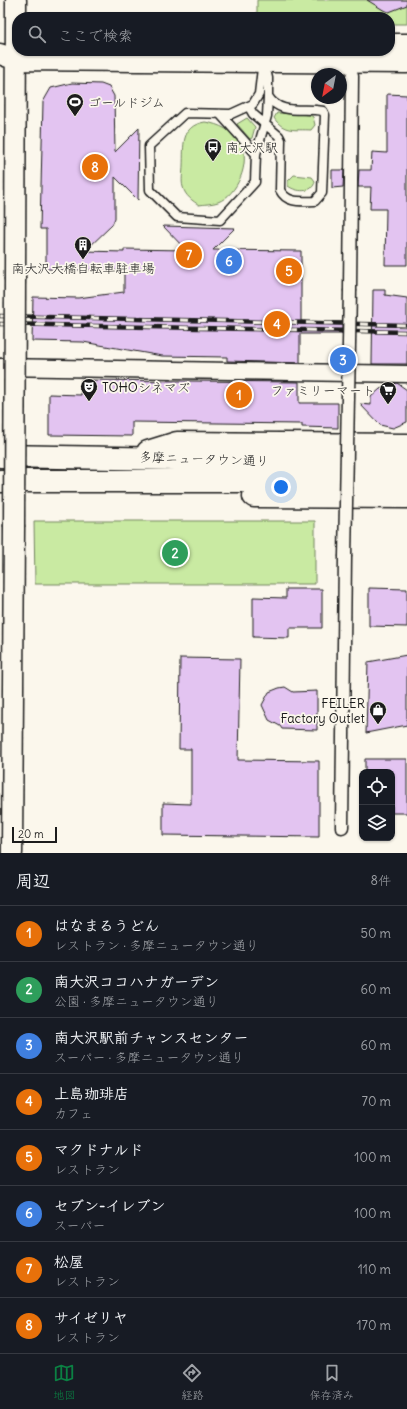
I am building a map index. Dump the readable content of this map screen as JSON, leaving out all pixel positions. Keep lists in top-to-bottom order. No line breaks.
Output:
{"streets":{"main road":["多摩ニュータウン通り"]},"places":{"sports":["ゴールドジム"],"bus stop":["南大沢駅"],"building":["南大沢大橋自転車駐車場"],"theatre":["TOHOシネマズ"],"supermarket":["ファミリーマート"],"shop":["FEILER Factory Outlet"]},"scale_bar":"20 m","north":"bottom left","page":{"search":"ここで検索","pins":["8","7","6","5","4","3","1","2"],"scale":"20 m","heading":["周辺","8件"],"list":[{"mark":"1","name":"はなまるうどん","note":"レストラン · 多摩ニュータウン通り","value":"50 m"},{"mark":"2","name":"南大沢ココハナガーデン","note":"公園 · 多摩ニュータウン通り","value":"60 m"},{"mark":"3","name":"南大沢駅前チャンスセンター","note":"スーパー · 多摩ニュータウン通り","value":"60 m"},{"mark":"4","name":"上島珈琲店","note":"カフェ","value":"70 m"},{"mark":"5","name":"マクドナルド","note":"レストラン","value":"100 m"},{"mark":"6","name":"セブン-イレブン","note":"スーパー","value":"100 m"},{"mark":"7","name":"松屋","note":"レストラン","value":"110 m"},{"mark":"8","name":"サイゼリヤ","note":"レストラン","value":"170 m"}],"nav":["地図","経路","保存済み"]}}
